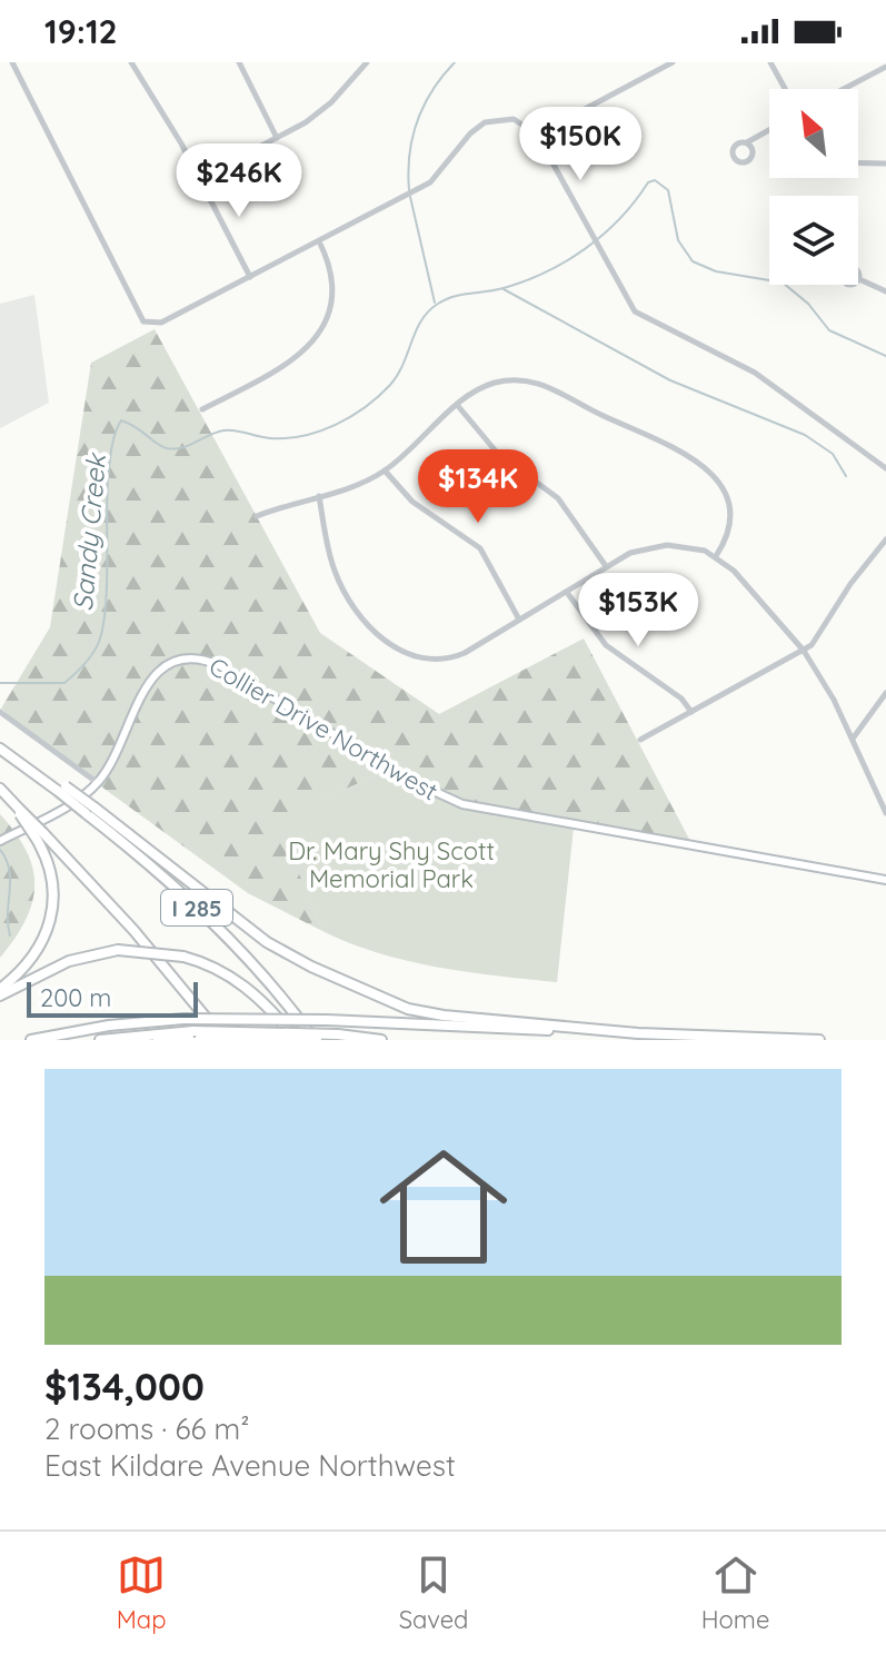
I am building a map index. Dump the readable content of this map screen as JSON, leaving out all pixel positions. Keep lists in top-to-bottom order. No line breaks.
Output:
{"streets":{"highway":["I 285"],"main road":["Collier Drive Northwest"]},"water":["Sandy Creek"],"parks":["Dr. Mary Shy Scott Memorial Park"],"scale_bar":"200 m","north":"top left","page":{"status":"19:12","price":["$150K","$246K","$134K","$153K"],"scale":"200 m","list":[{"name":"$134,000","note":"2 rooms · 66 m² · East Kildare Avenue Northwest"}],"tabs":["Map","Saved","Home"]}}
